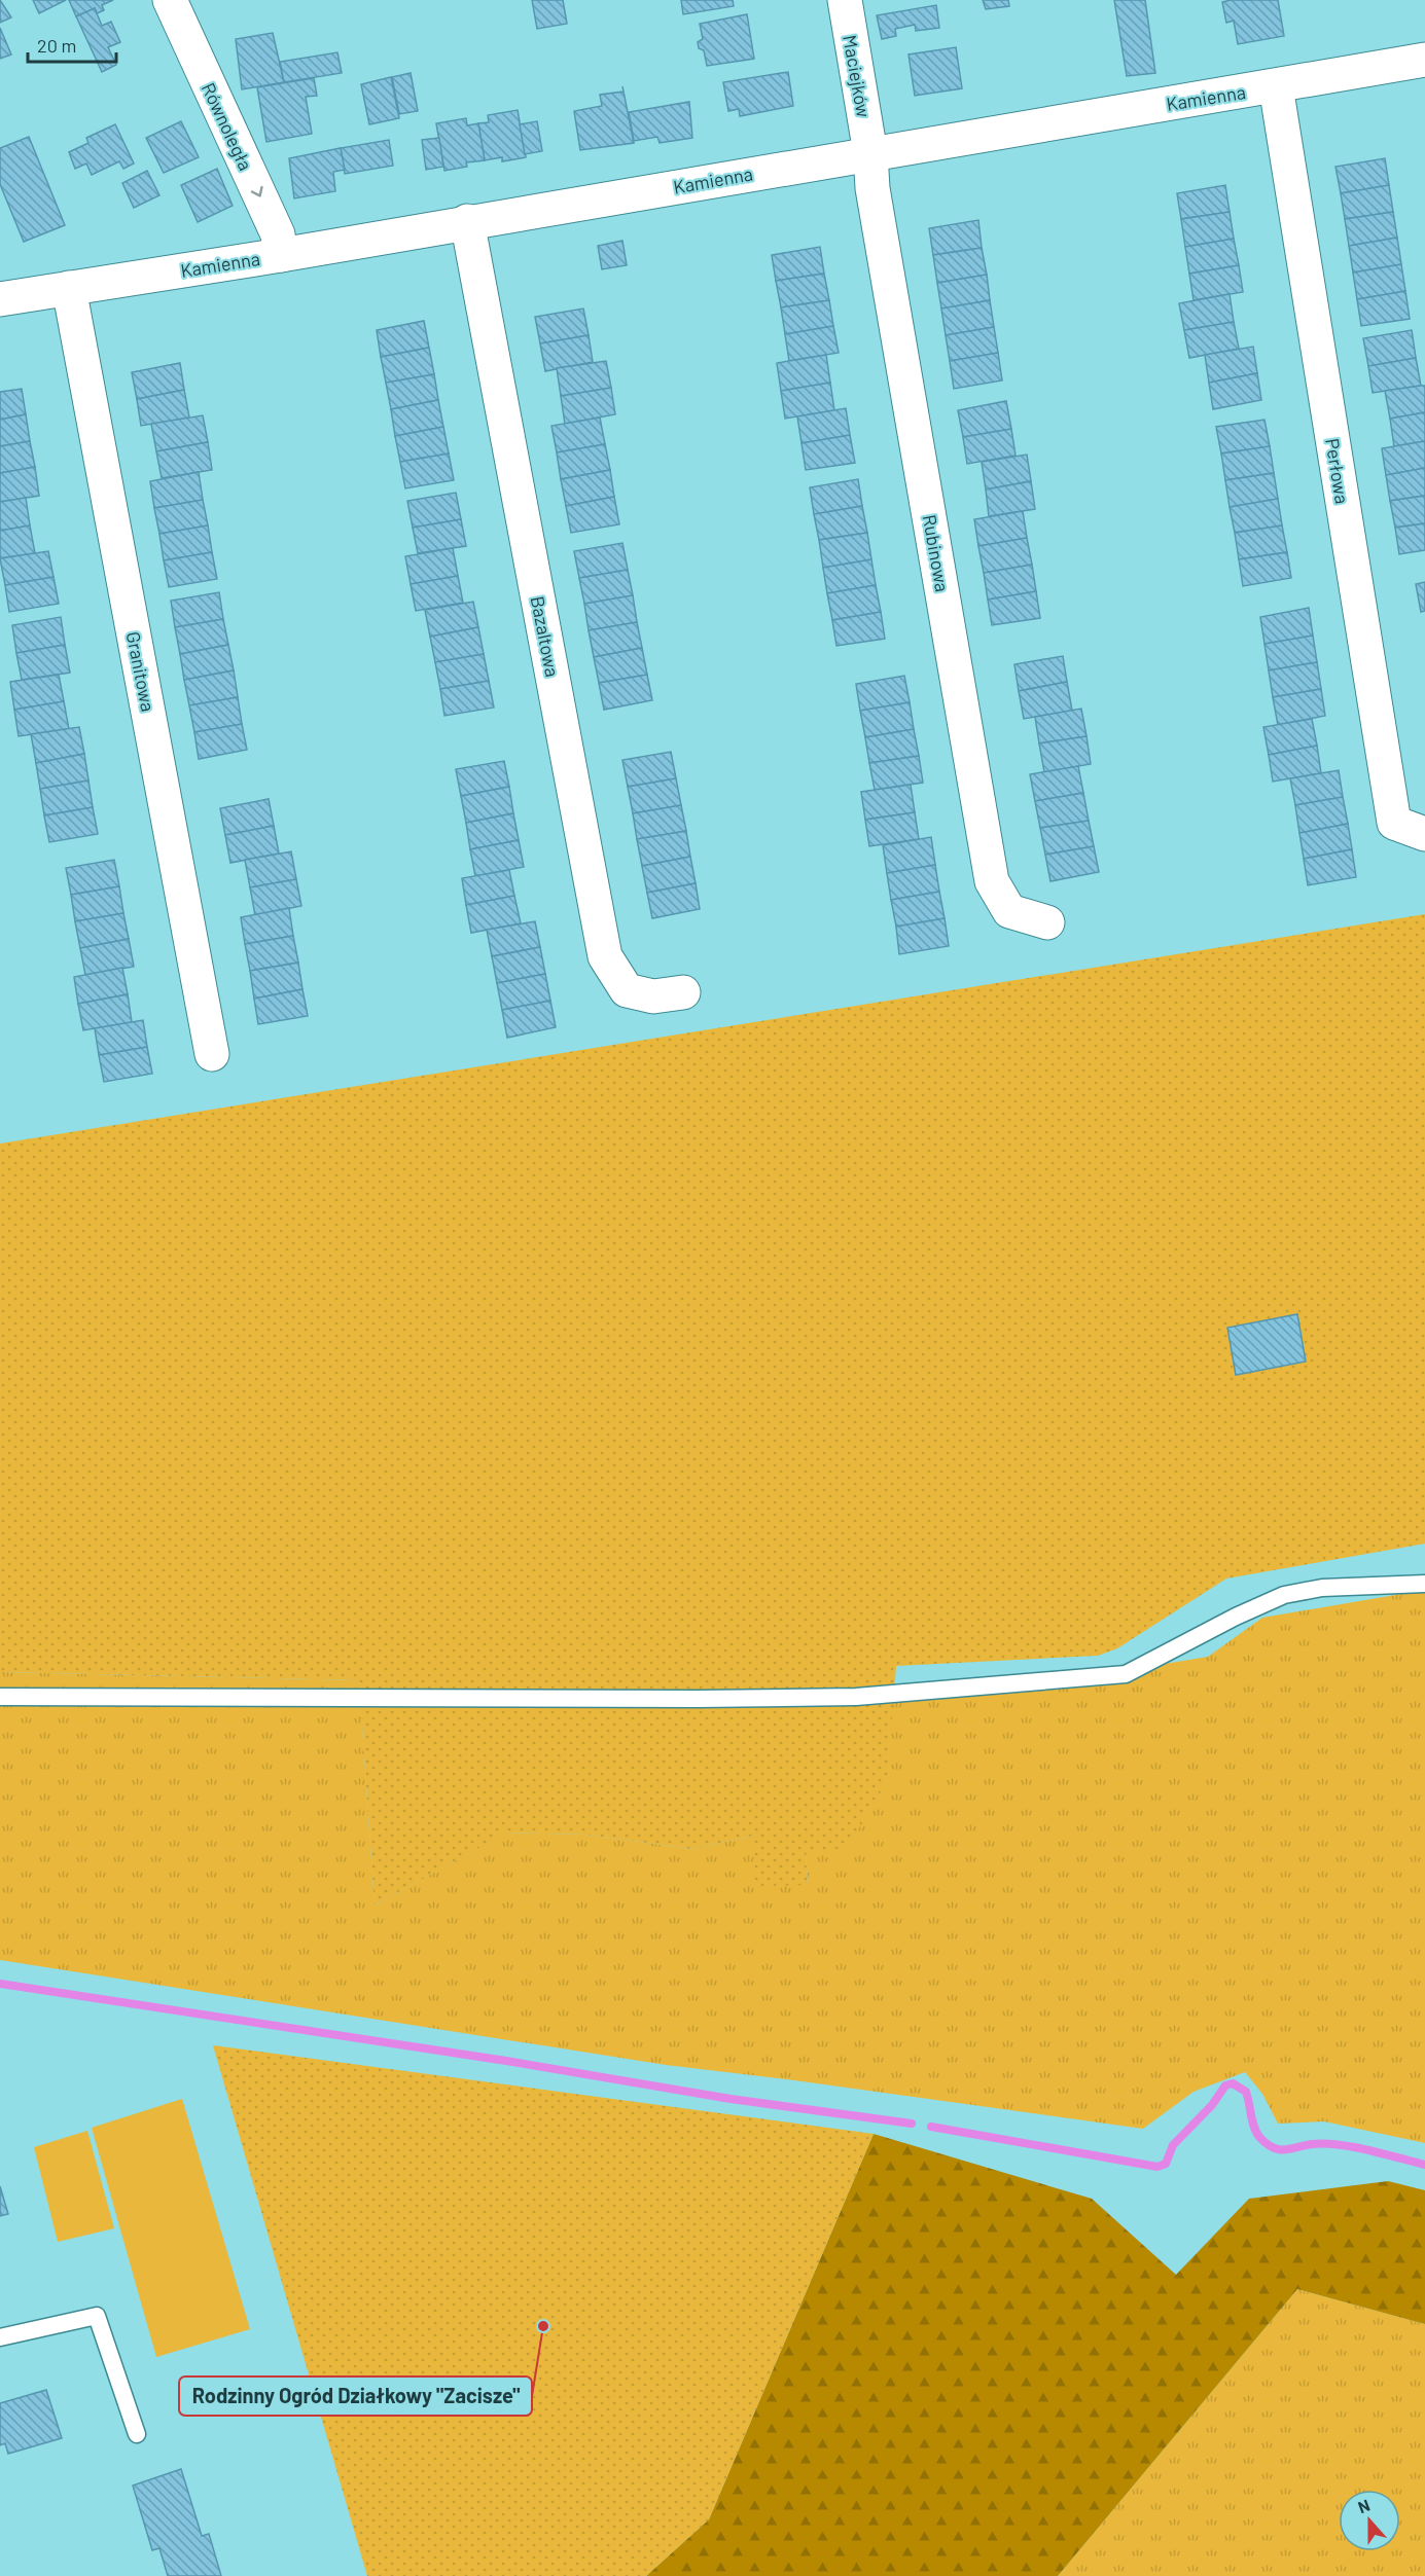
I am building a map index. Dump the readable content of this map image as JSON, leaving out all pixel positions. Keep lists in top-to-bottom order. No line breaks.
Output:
{"streets":{"street":["Maciejków","Kamienna","Równoległa","Perłowa","Rubinowa","Bazaltowa","Granitowa"]},"crossings":[["Maciejków","Kamienna"],["Maciejków","Rubinowa"],["Kamienna","Równoległa"],["Kamienna","Perłowa"],["Kamienna","Rubinowa"],["Kamienna","Bazaltowa"],["Kamienna","Granitowa"]],"one_way":["Równoległa"],"places":["Rodzinny Ogród Działkowy \"Zacisze\""],"scale_bar":"20 m","north":"top"}
